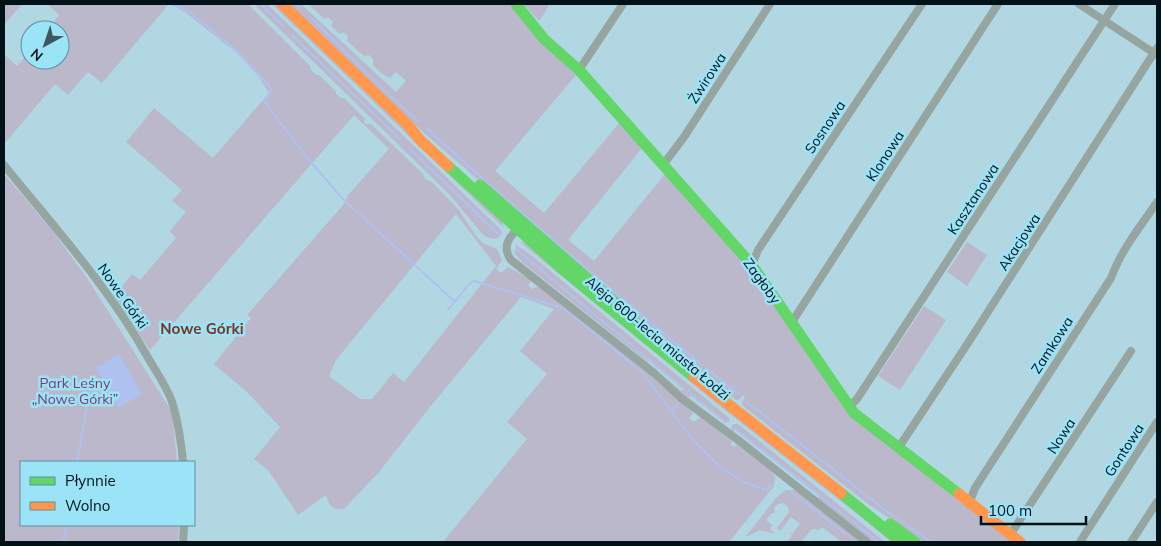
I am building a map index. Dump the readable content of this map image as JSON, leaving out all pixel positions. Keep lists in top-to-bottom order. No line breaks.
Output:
{"streets":{"main road":["Zagłoby","Aleja 600-lecia miasta Łodzi"],"street":["Żwirowa","Sosnowa","Klonowa","Kasztanowa","Akacjowa","Nowe Górki","Zamkowa","Nowa","Gontowa"]},"crossings":[["Żwirowa","Zagłoby"],["Sosnowa","Zagłoby"],["Klonowa","Zagłoby"],["Kasztanowa","Zagłoby"],["Akacjowa","Zagłoby"],["Zagłoby","Zamkowa"],["Zagłoby","Nowa"]],"districts":["Nowe Górki"],"parks":["Park Leśny „Nowe Górki”"],"legend":["Płynnie","Wolno"],"scale_bar":"100 m","north":"bottom left"}
